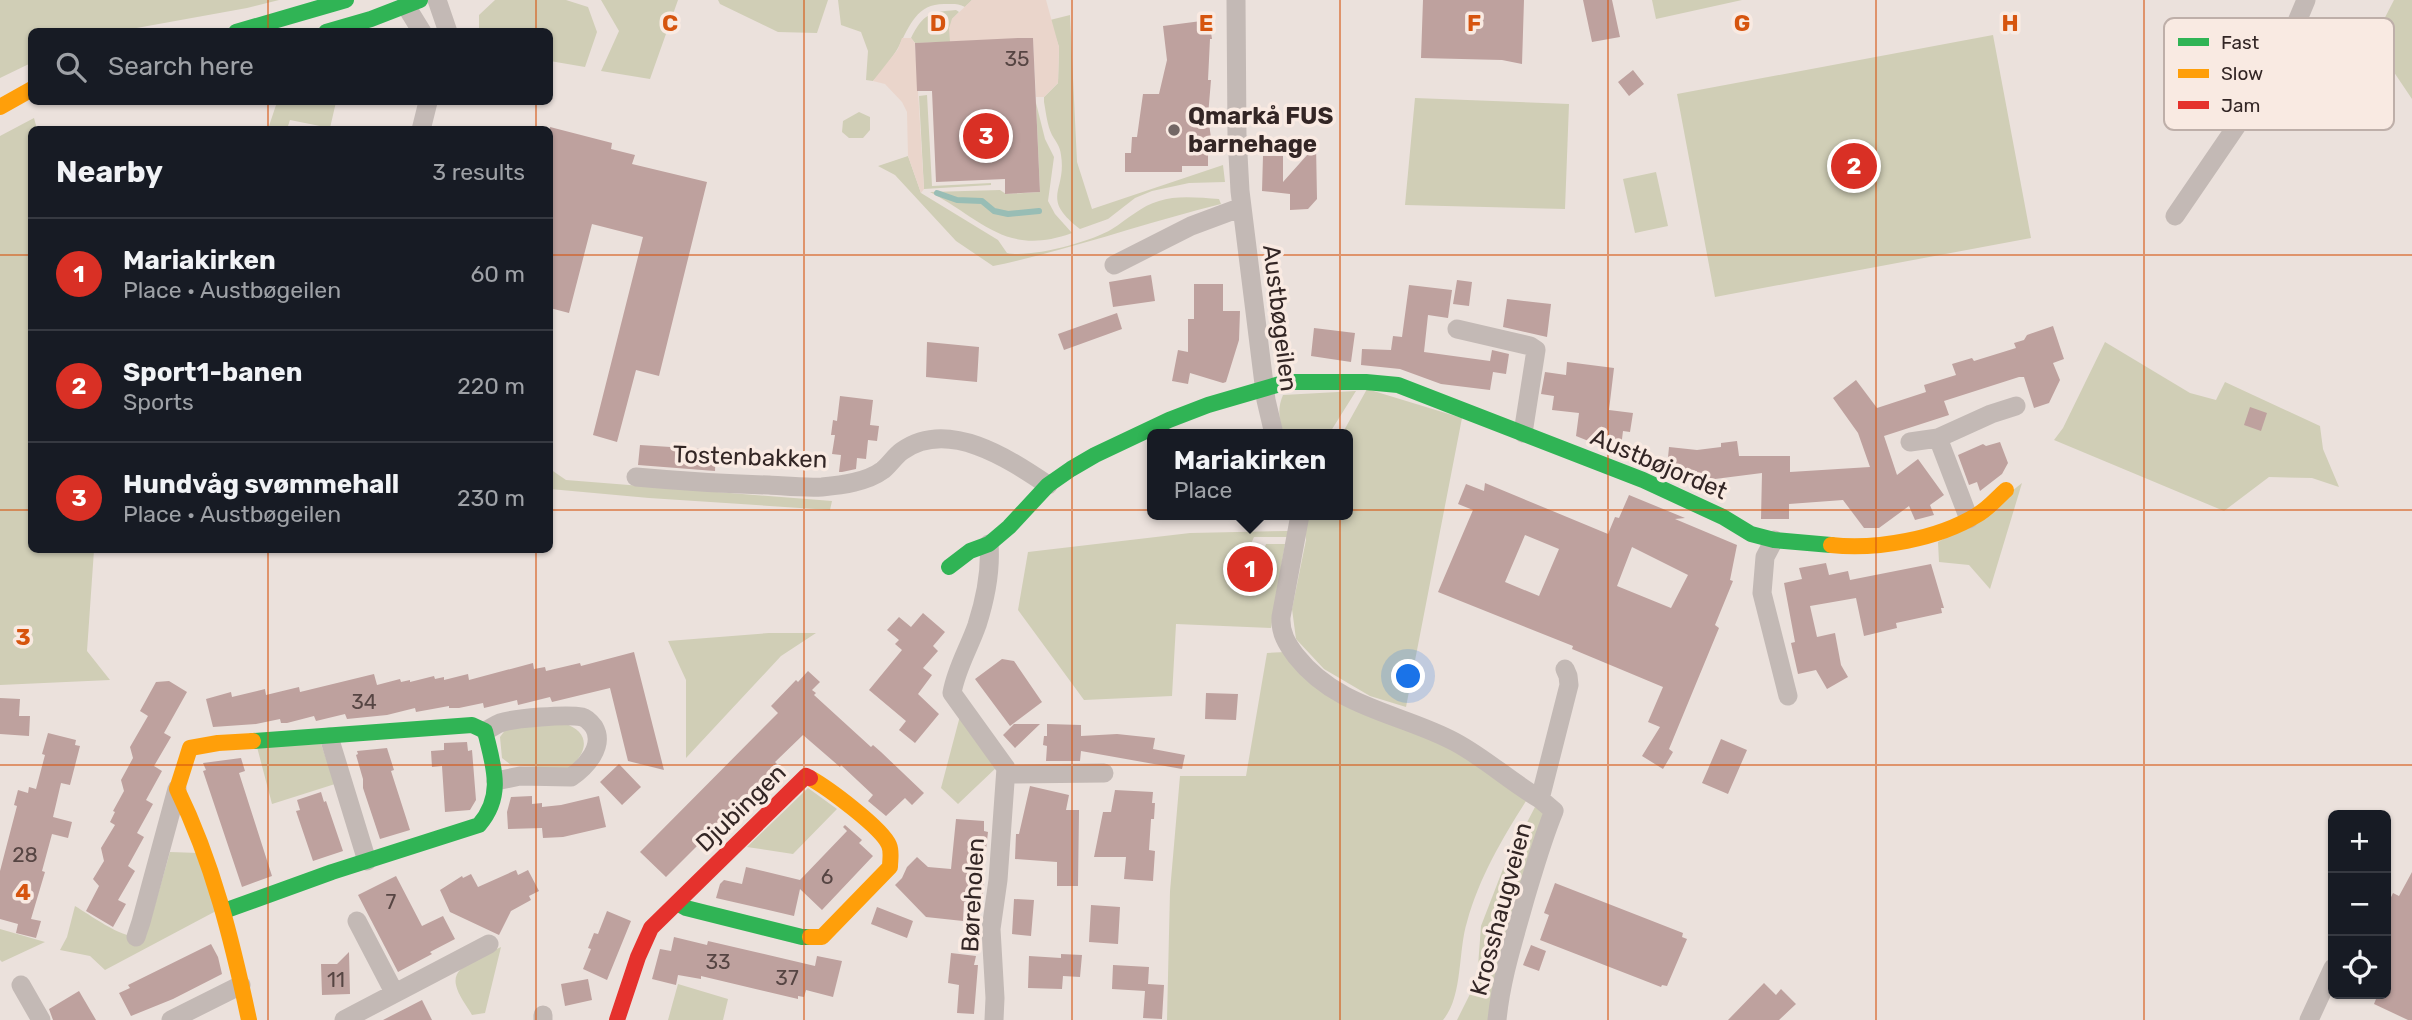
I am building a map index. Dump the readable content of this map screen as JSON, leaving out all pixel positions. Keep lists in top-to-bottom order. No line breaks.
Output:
{"streets":{"street":["Austbøgeilen","Tostenbakken","Austbøjordet","Djubingen","Børeholen","Krosshaugveien"]},"crossings":[["Austbøgeilen","Austbøjordet"]],"places":["Qmarkå FUS barnehage"],"house_numbers":["35","34","28","6","7","33","37","11"],"legend":["Fast","Slow","Jam"],"page":{"search":"Search here","pins":["3","2","1"],"heading":["Nearby","3 results"],"list":[{"mark":"1","name":"Mariakirken","note":"Place · Austbøgeilen","value":"60 m"},{"mark":"2","name":"Sport1-banen","note":"Sports","value":"220 m"},{"mark":"3","name":"Hundvåg svømmehall","note":"Place · Austbøgeilen","value":"230 m"}],"popup":["Mariakirken","Place"],"map_buttons":["+","−"]},"grid":{"columns":["C","D","E","F","G","H"],"rows":["3","4"]}}
